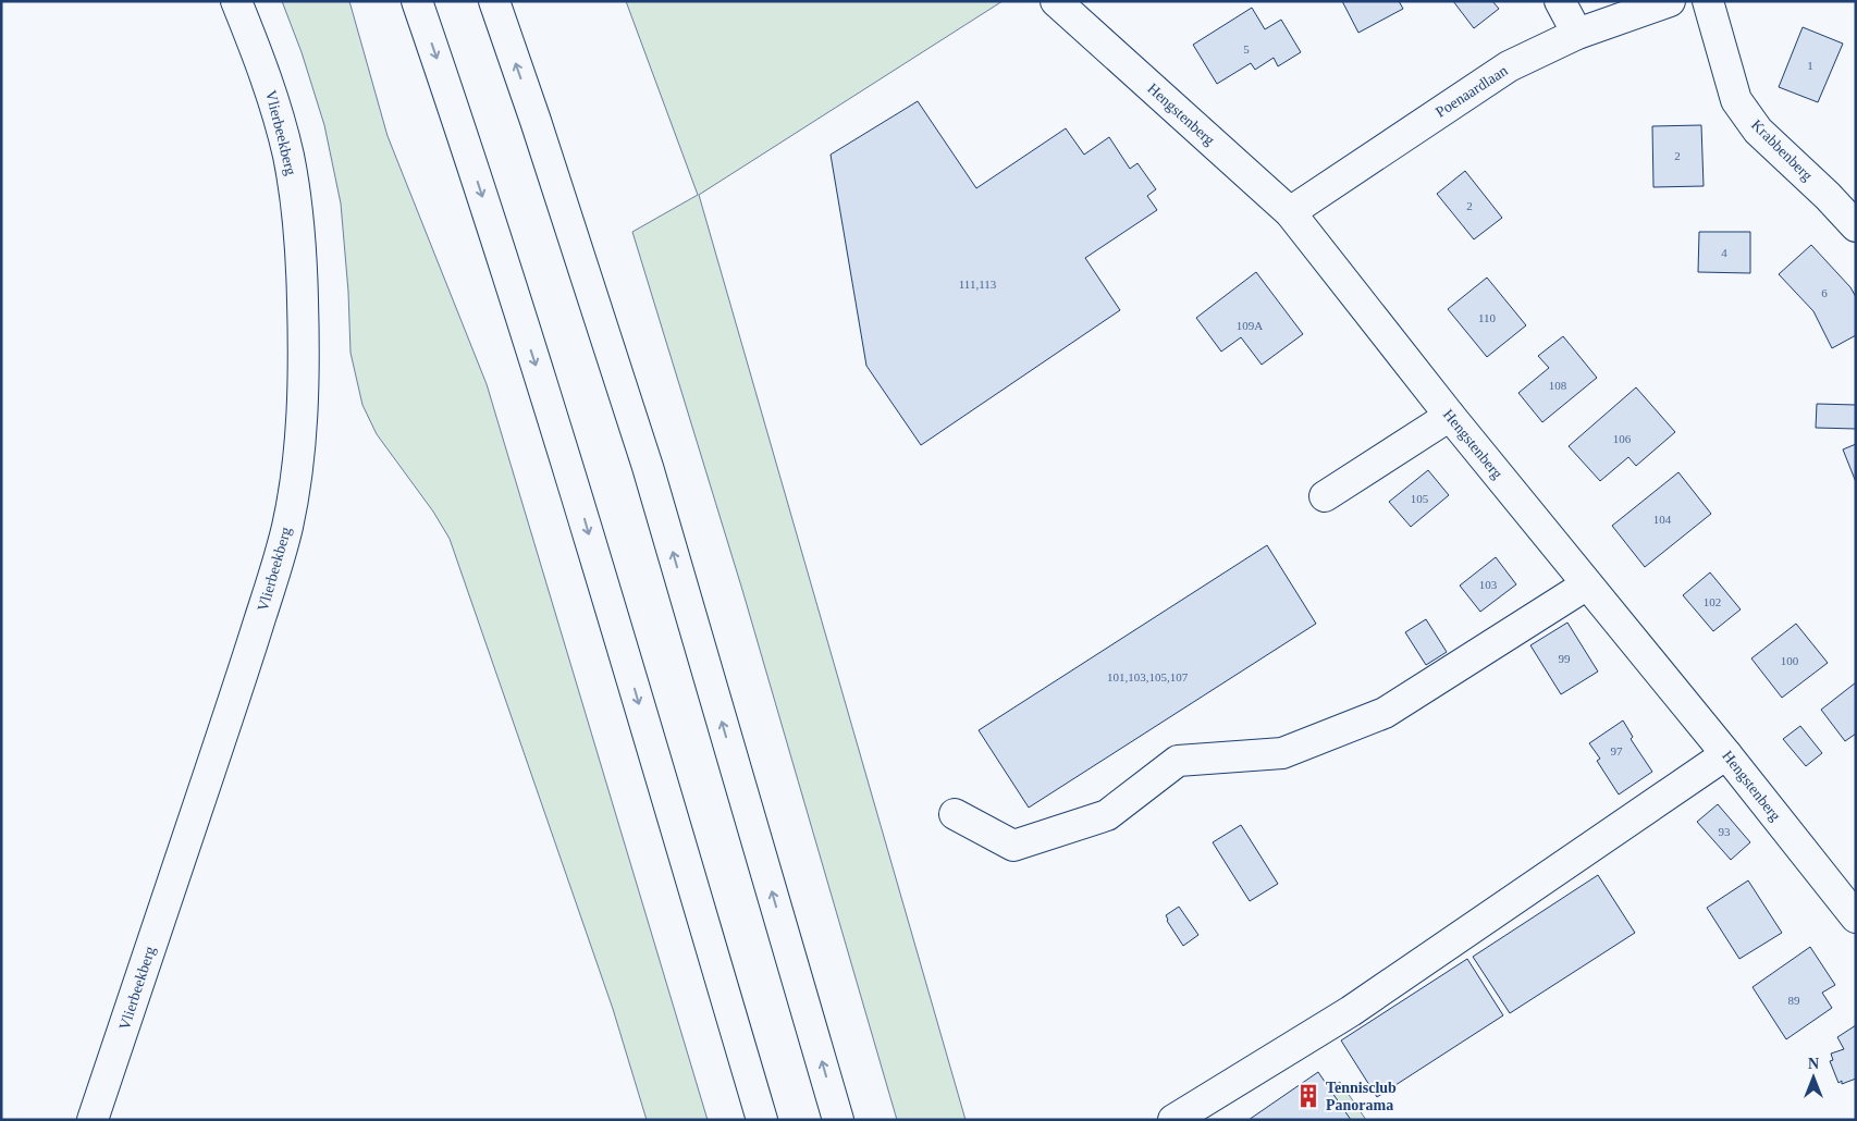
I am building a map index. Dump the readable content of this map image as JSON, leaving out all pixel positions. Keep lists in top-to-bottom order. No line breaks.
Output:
{"streets":{"main road":["Poenaardlaan","Hengstenberg","Vlierbeekberg","Krabbenberg"]},"crossings":[["Poenaardlaan","Hengstenberg"]],"places":{"building":["Tennisclub Panorama"]},"house_numbers":["5","1","2","2","4","111,113","6","110","109A","108","106","105","104","103","102","99","100","101,103,105,107","97","93","89"],"north":"top"}
